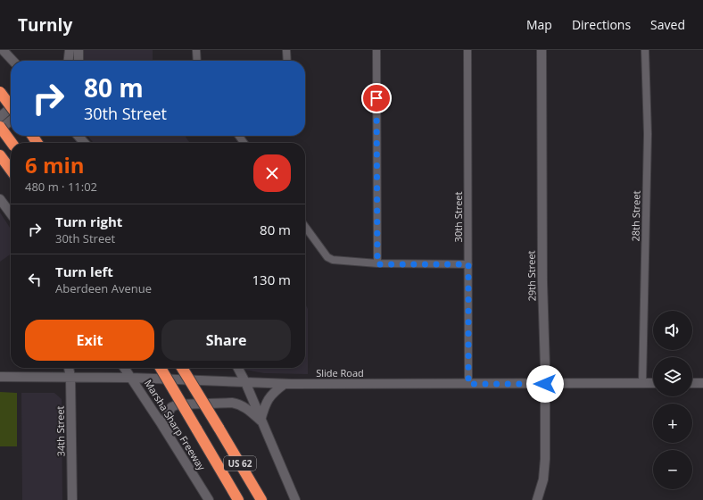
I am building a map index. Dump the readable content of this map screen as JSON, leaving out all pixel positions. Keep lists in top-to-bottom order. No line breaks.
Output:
{"streets":{"highway":["Marsha Sharp Freeway","US 62"],"main road":["29th Street","Slide Road","34th Street"],"street":["28th Street","30th Street"]},"crossings":[["28th Street","Slide Road"],["30th Street","Slide Road"],["29th Street","Slide Road"],["Slide Road","Marsha Sharp Freeway"],["Slide Road","34th Street"]],"page":{"header":"Turnly","nav":["Map","Directions","Saved"],"turn":["80 m","30th Street"],"heading":["6 min","480 m · 11:02"],"list":[{"name":"Turn right","note":"30th Street","value":"80 m"},{"name":"Turn left","note":"Aberdeen Avenue","value":"130 m"}],"map_buttons":["+","−"],"buttons":["Exit","Share"]}}
